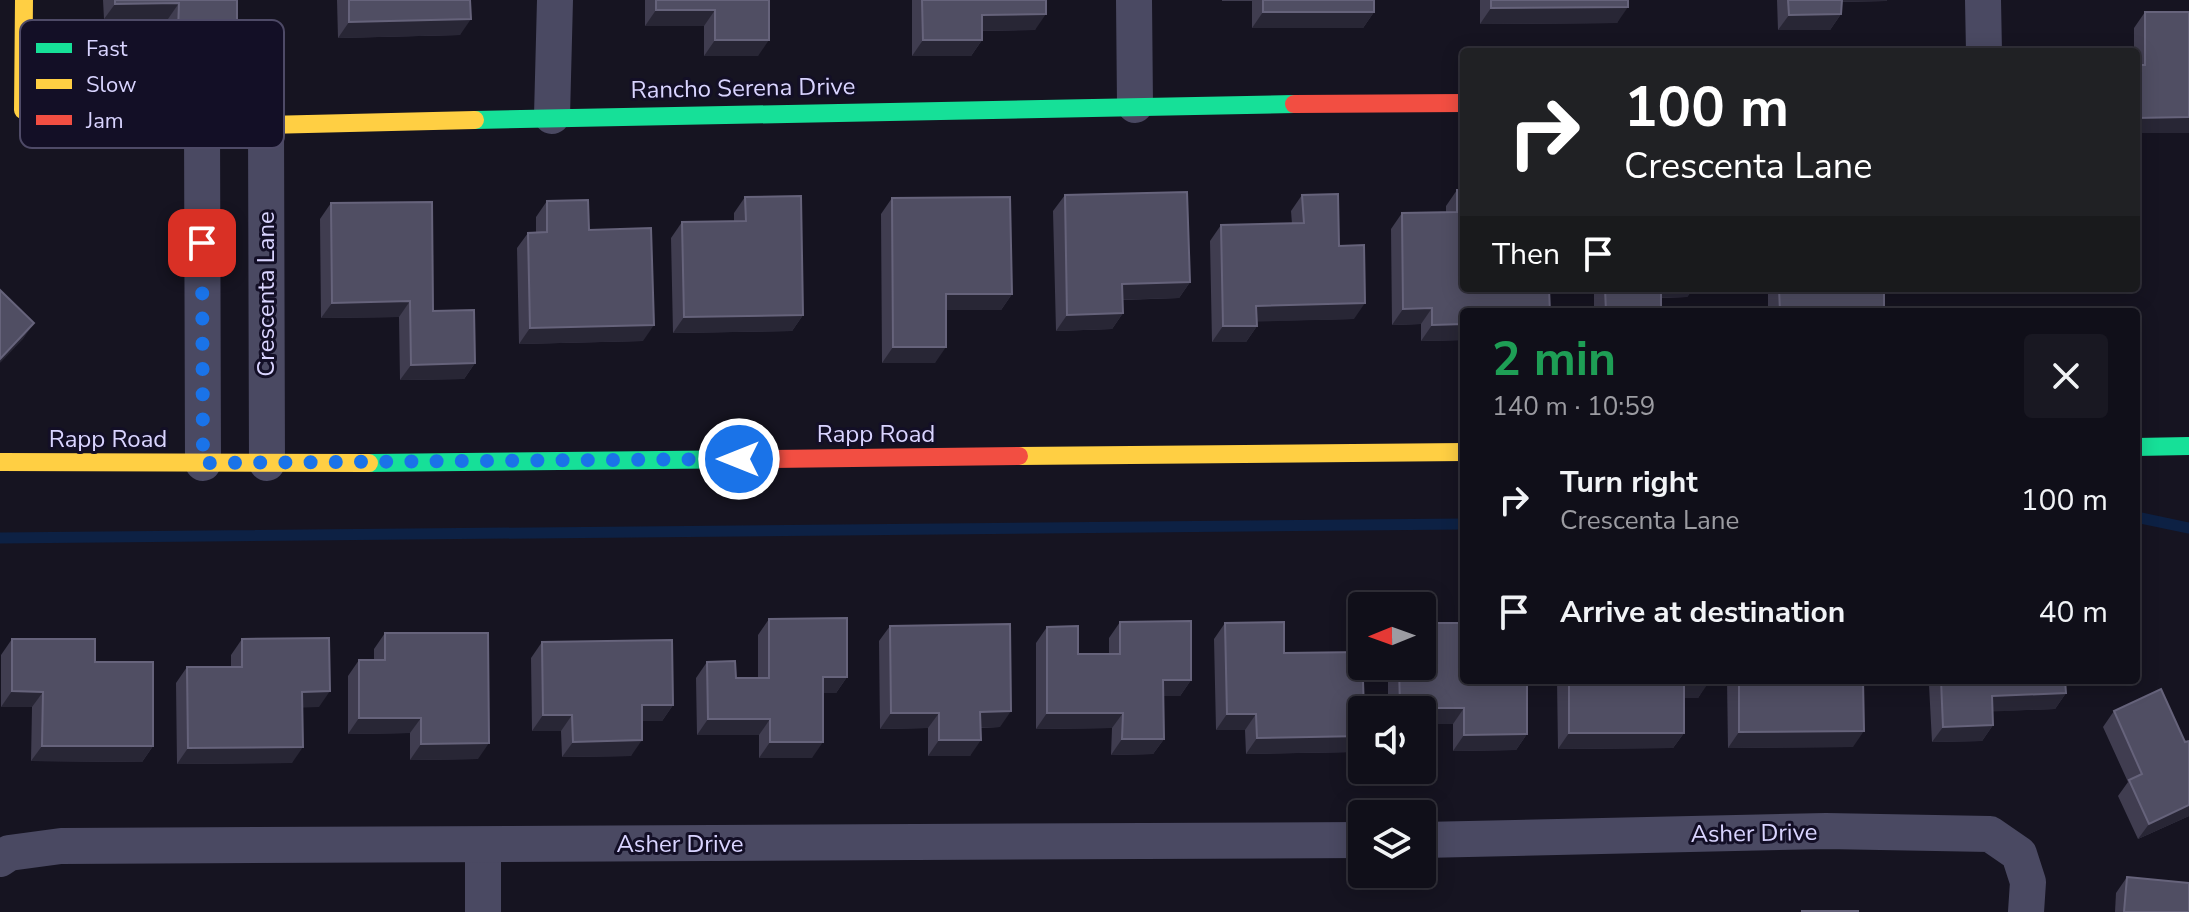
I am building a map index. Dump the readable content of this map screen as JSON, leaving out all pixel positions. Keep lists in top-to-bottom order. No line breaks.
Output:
{"streets":{"street":["Rancho Serena Drive","Crescenta Lane","Rapp Road","Asher Drive"]},"crossings":[["Crescenta Lane","Rapp Road"]],"legend":["Fast","Slow","Jam"],"north":"left","page":{"turn":["100 m","Crescenta Lane"],"then":"Then","heading":["2 min","140 m · 10:59"],"list":[{"name":"Turn right","note":"Crescenta Lane","value":"100 m"},{"name":"Arrive at destination","value":"40 m"}]}}
